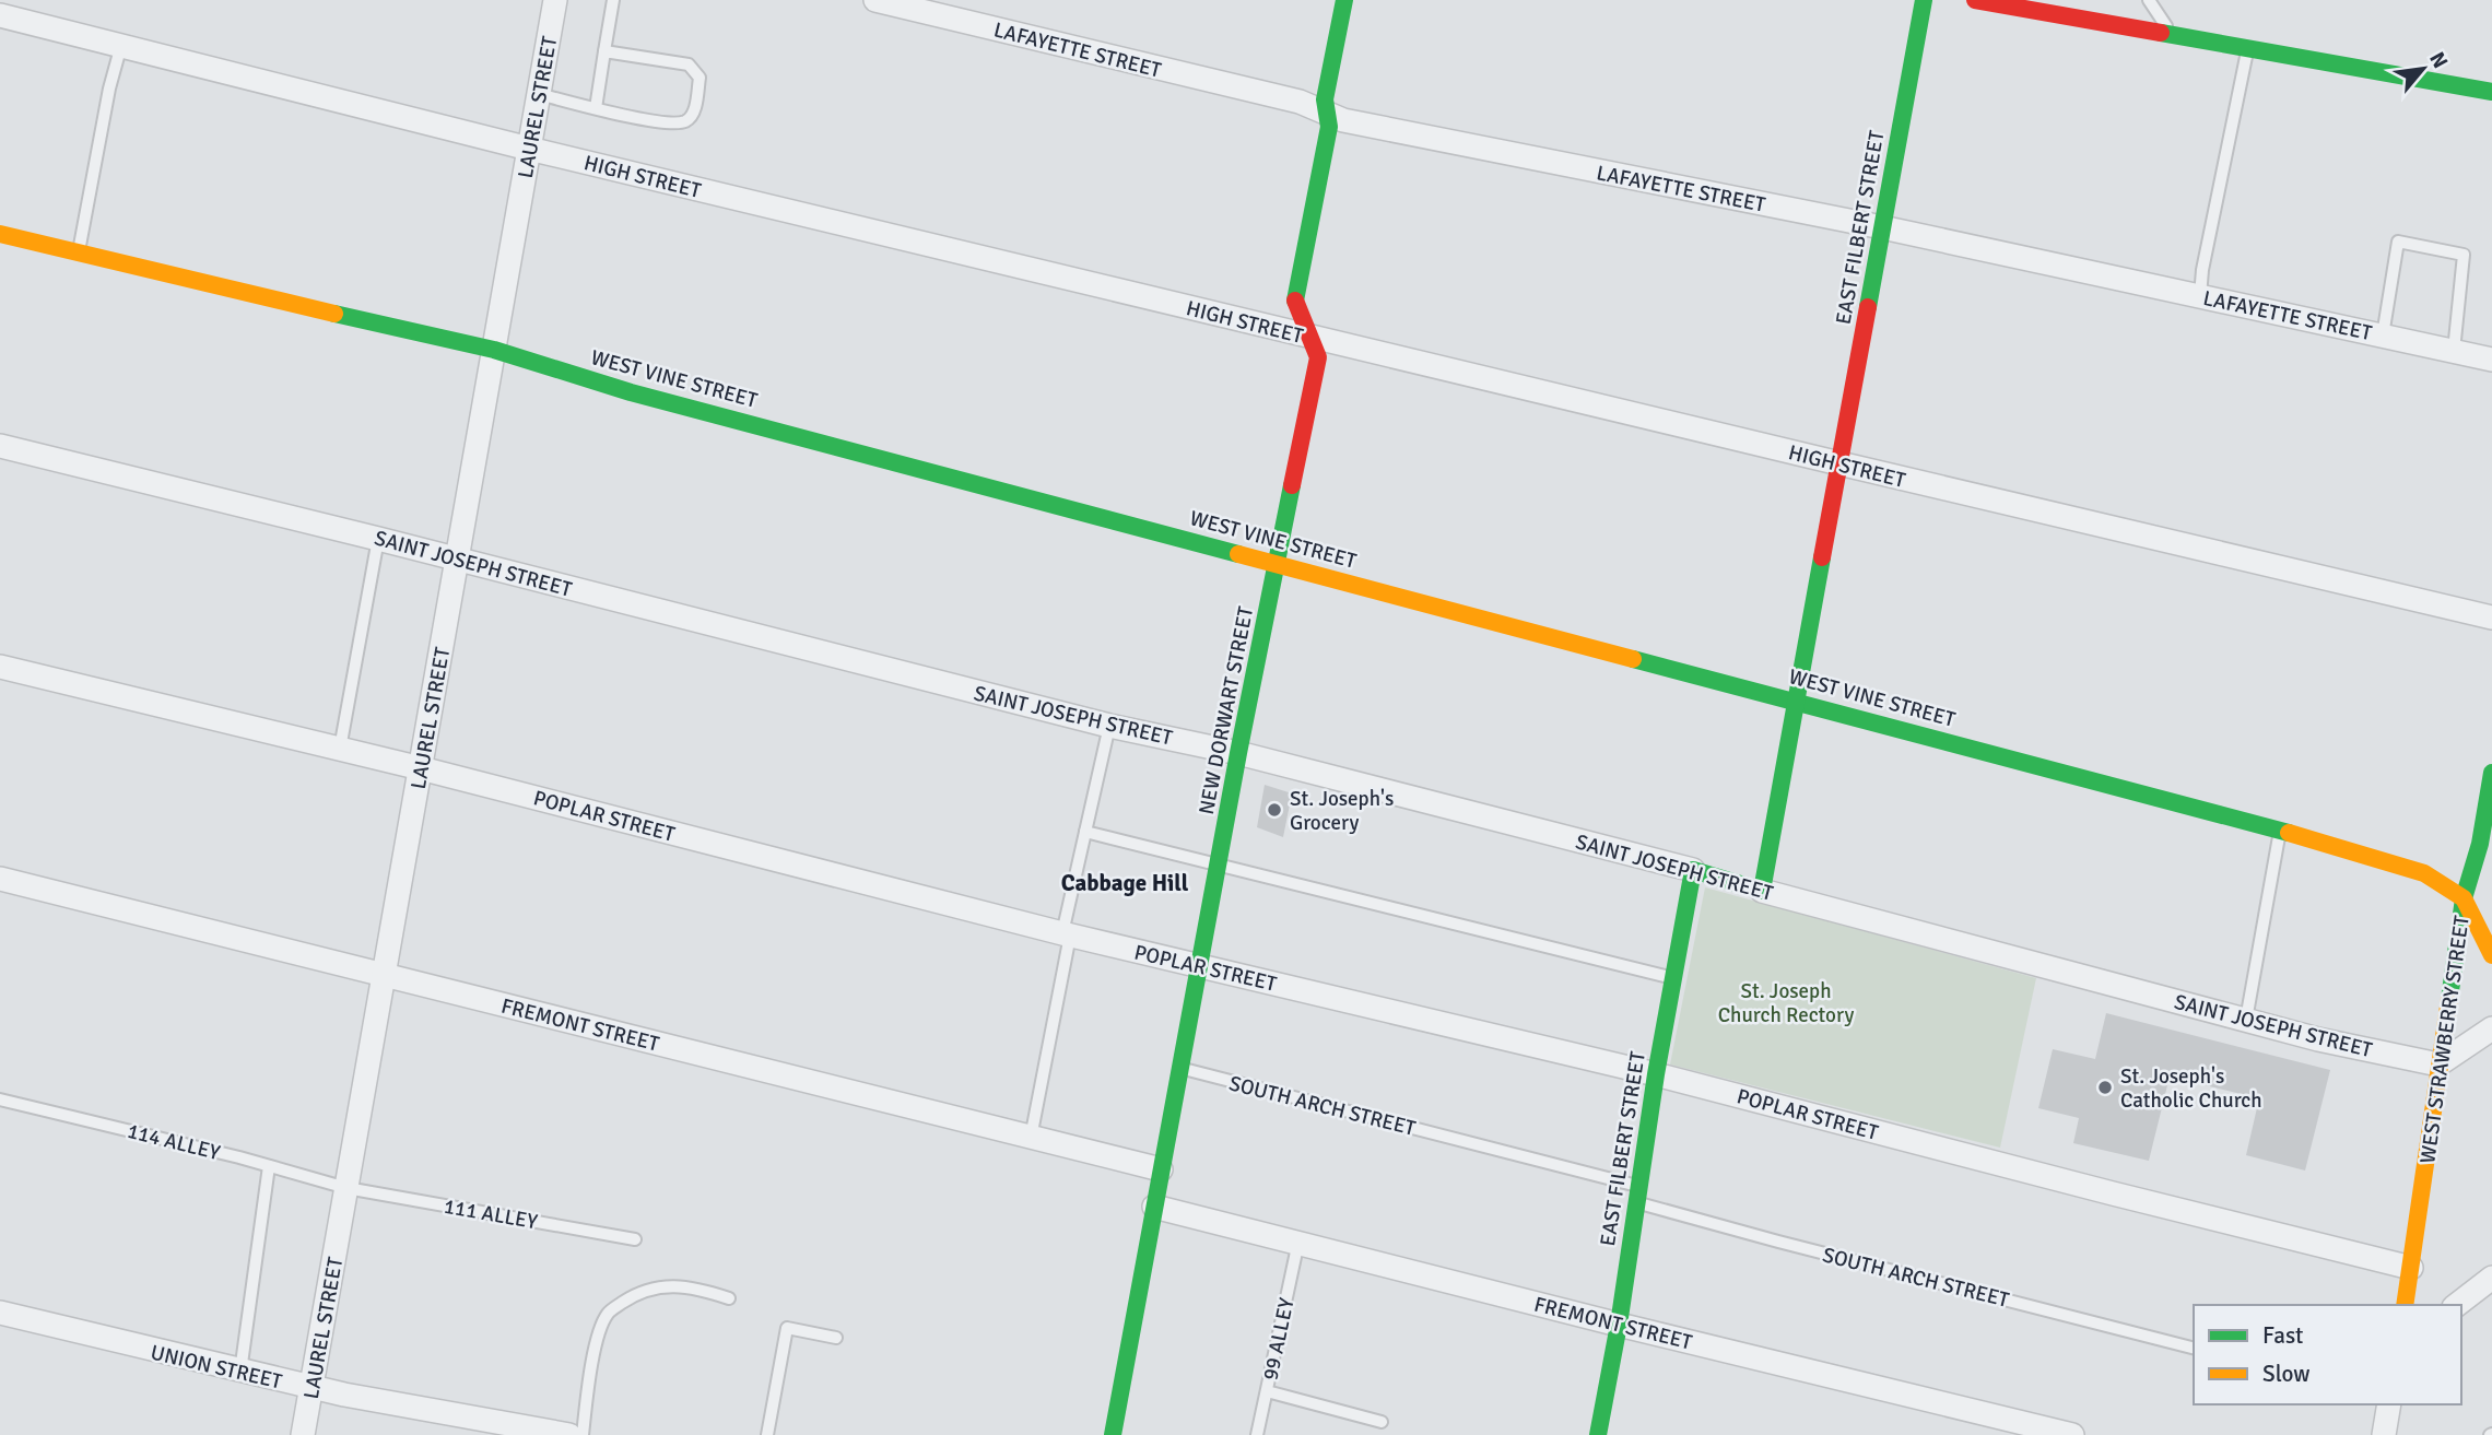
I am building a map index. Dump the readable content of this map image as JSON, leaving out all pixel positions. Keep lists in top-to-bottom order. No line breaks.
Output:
{"streets":{"street":["LAFAYETTE STREET","LAUREL STREET","HIGH STREET","EAST FILBERT STREET","WEST VINE STREET","SAINT JOSEPH STREET","NEW DORWART STREET","POPLAR STREET","FREMONT STREET","WEST STRAWBERRY STREET","UNION STREET"],"lane":["SOUTH ARCH STREET","114 ALLEY","111 ALLEY","99 ALLEY"]},"crossings":[["LAFAYETTE STREET","EAST FILBERT STREET"],["LAFAYETTE STREET","NEW DORWART STREET"],["LAUREL STREET","HIGH STREET"],["LAUREL STREET","WEST VINE STREET"],["LAUREL STREET","SAINT JOSEPH STREET"],["LAUREL STREET","POPLAR STREET"],["LAUREL STREET","FREMONT STREET"],["LAUREL STREET","114 ALLEY"],["LAUREL STREET","111 ALLEY"],["LAUREL STREET","UNION STREET"],["HIGH STREET","EAST FILBERT STREET"],["HIGH STREET","NEW DORWART STREET"],["EAST FILBERT STREET","WEST VINE STREET"],["EAST FILBERT STREET","SAINT JOSEPH STREET"],["EAST FILBERT STREET","POPLAR STREET"],["EAST FILBERT STREET","FREMONT STREET"],["EAST FILBERT STREET","SOUTH ARCH STREET"],["WEST VINE STREET","NEW DORWART STREET"],["WEST VINE STREET","WEST STRAWBERRY STREET"],["SAINT JOSEPH STREET","NEW DORWART STREET"],["SAINT JOSEPH STREET","WEST STRAWBERRY STREET"],["NEW DORWART STREET","POPLAR STREET"],["NEW DORWART STREET","FREMONT STREET"],["NEW DORWART STREET","SOUTH ARCH STREET"],["POPLAR STREET","WEST STRAWBERRY STREET"],["FREMONT STREET","99 ALLEY"],["114 ALLEY","111 ALLEY"]],"districts":["Cabbage Hill"],"parks":["St. Joseph Church Rectory"],"places":["St. Joseph's Grocery","St. Joseph's Catholic Church"],"legend":["Fast","Slow"],"north":"top right"}
